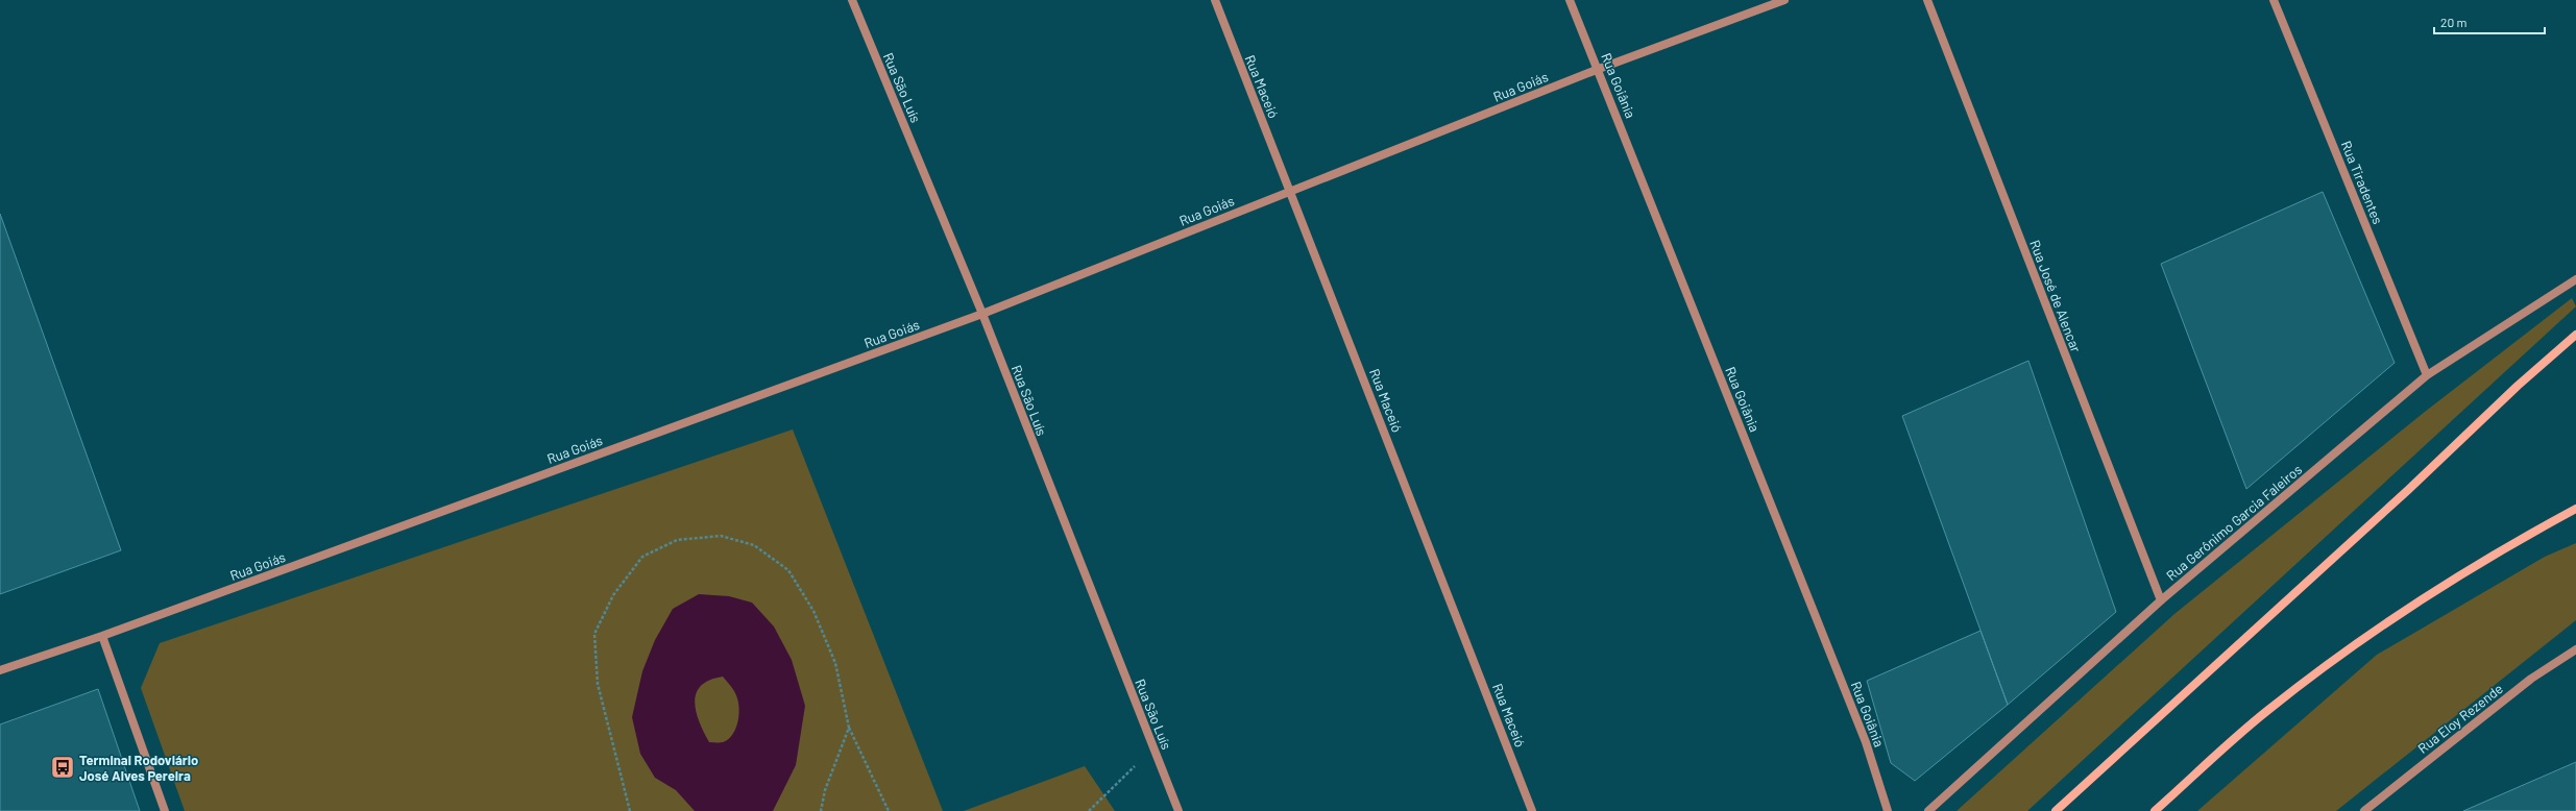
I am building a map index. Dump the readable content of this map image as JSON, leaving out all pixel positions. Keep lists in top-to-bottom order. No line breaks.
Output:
{"streets":{"street":["Rua Goiânia","Rua Maceió","Rua Goiás","Rua São Luís","Rua Tiradentes","Rua José de Alencar","Rua Gerônimo Garcia Faleiros","Rua Eloy Rezende"]},"crossings":[["Rua Goiânia","Rua Goiás"],["Rua Maceió","Rua Goiás"],["Rua Goiás","Rua São Luís"],["Rua Tiradentes","Rua Gerônimo Garcia Faleiros"],["Rua José de Alencar","Rua Gerônimo Garcia Faleiros"]],"places":{"bus stop":["Terminal Rodoviário José Alves Pereira"]},"scale_bar":"20 m"}
